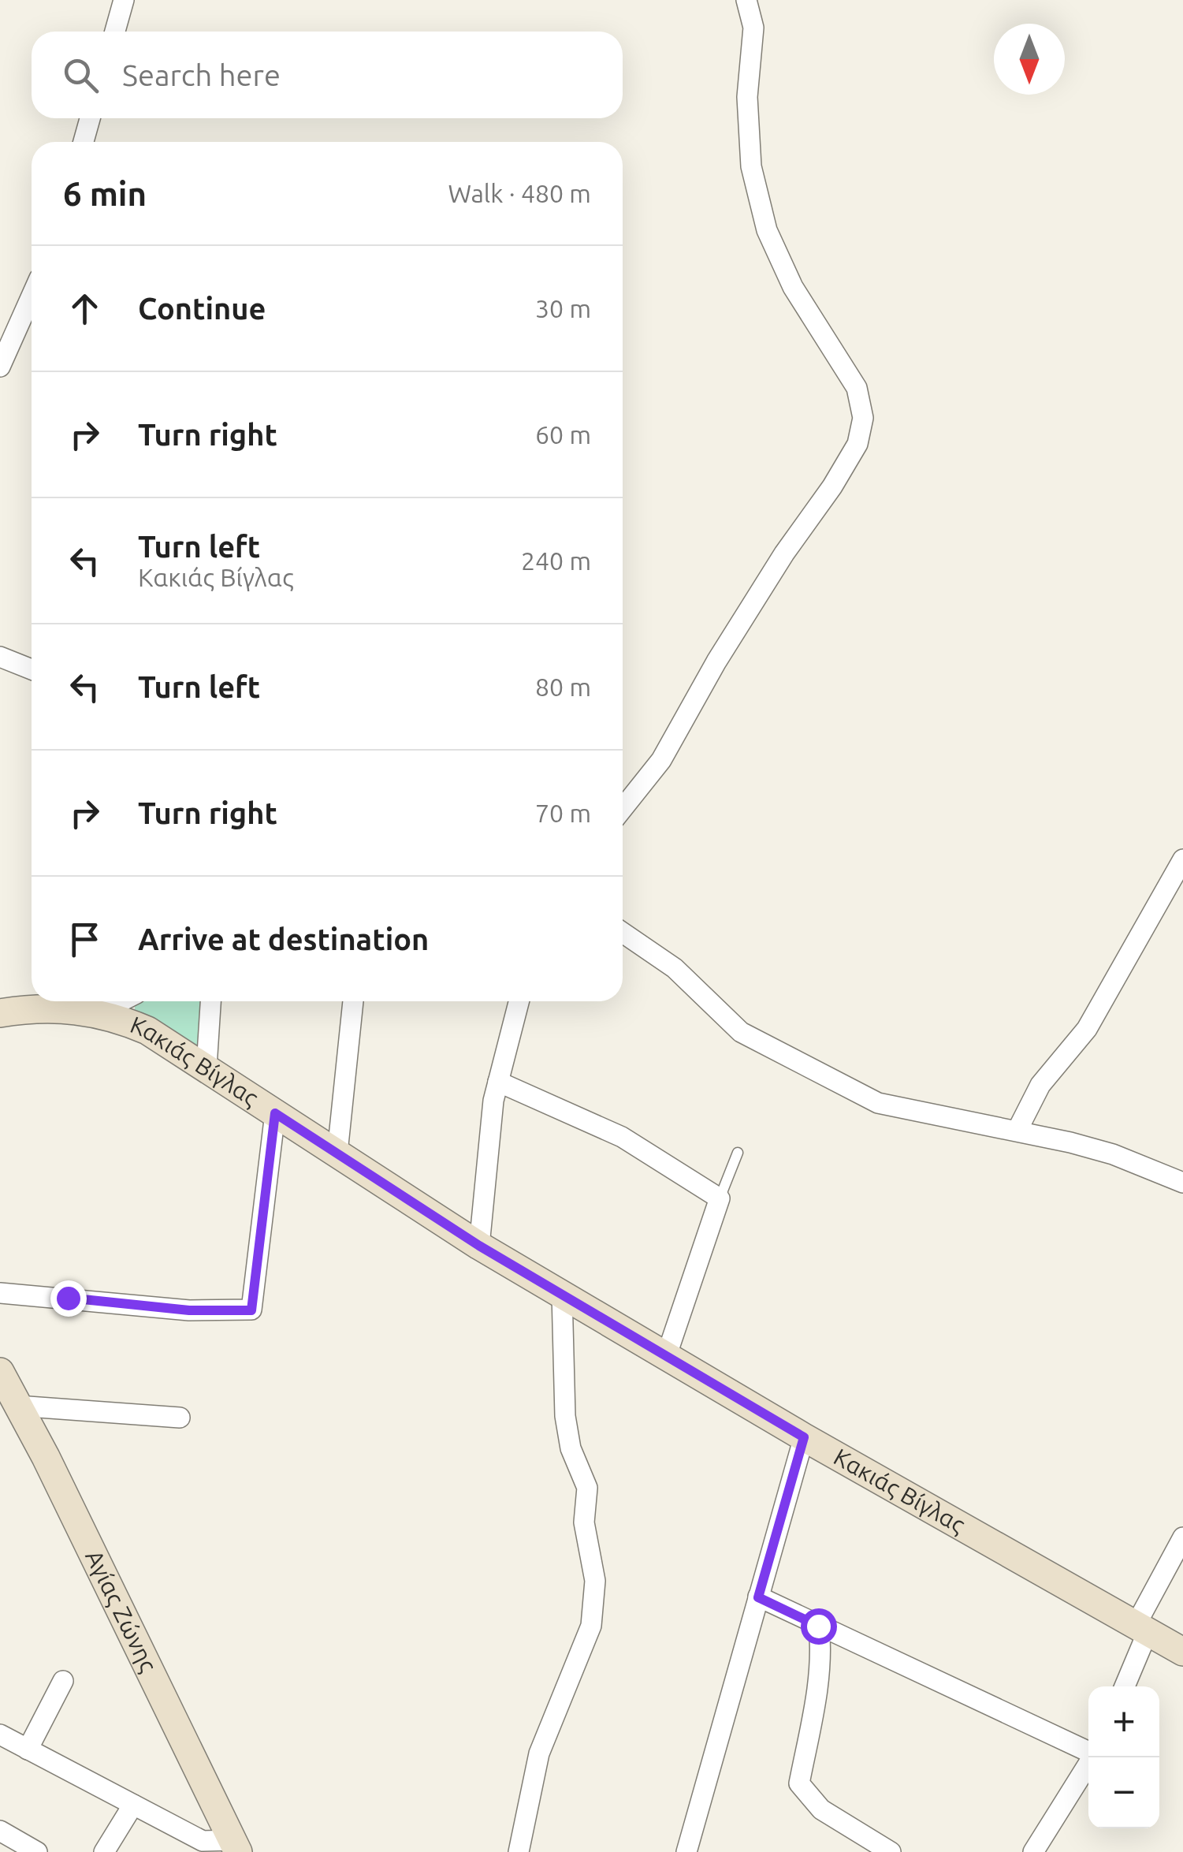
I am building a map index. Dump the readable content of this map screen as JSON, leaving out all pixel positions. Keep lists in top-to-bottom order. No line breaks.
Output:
{"streets":{"street":["Κακιάς Βίγλας","Αγίας Ζώνης"]},"north":"bottom","page":{"search":"Search here","heading":["6 min","Walk · 480 m"],"list":[["Continue","30 m"],["Turn right","60 m"],["Turn left","Κακιάς Βίγλας","240 m"],["Turn left","80 m"],["Turn right","70 m"],"Arrive at destination"],"map_buttons":["+","−"]}}
